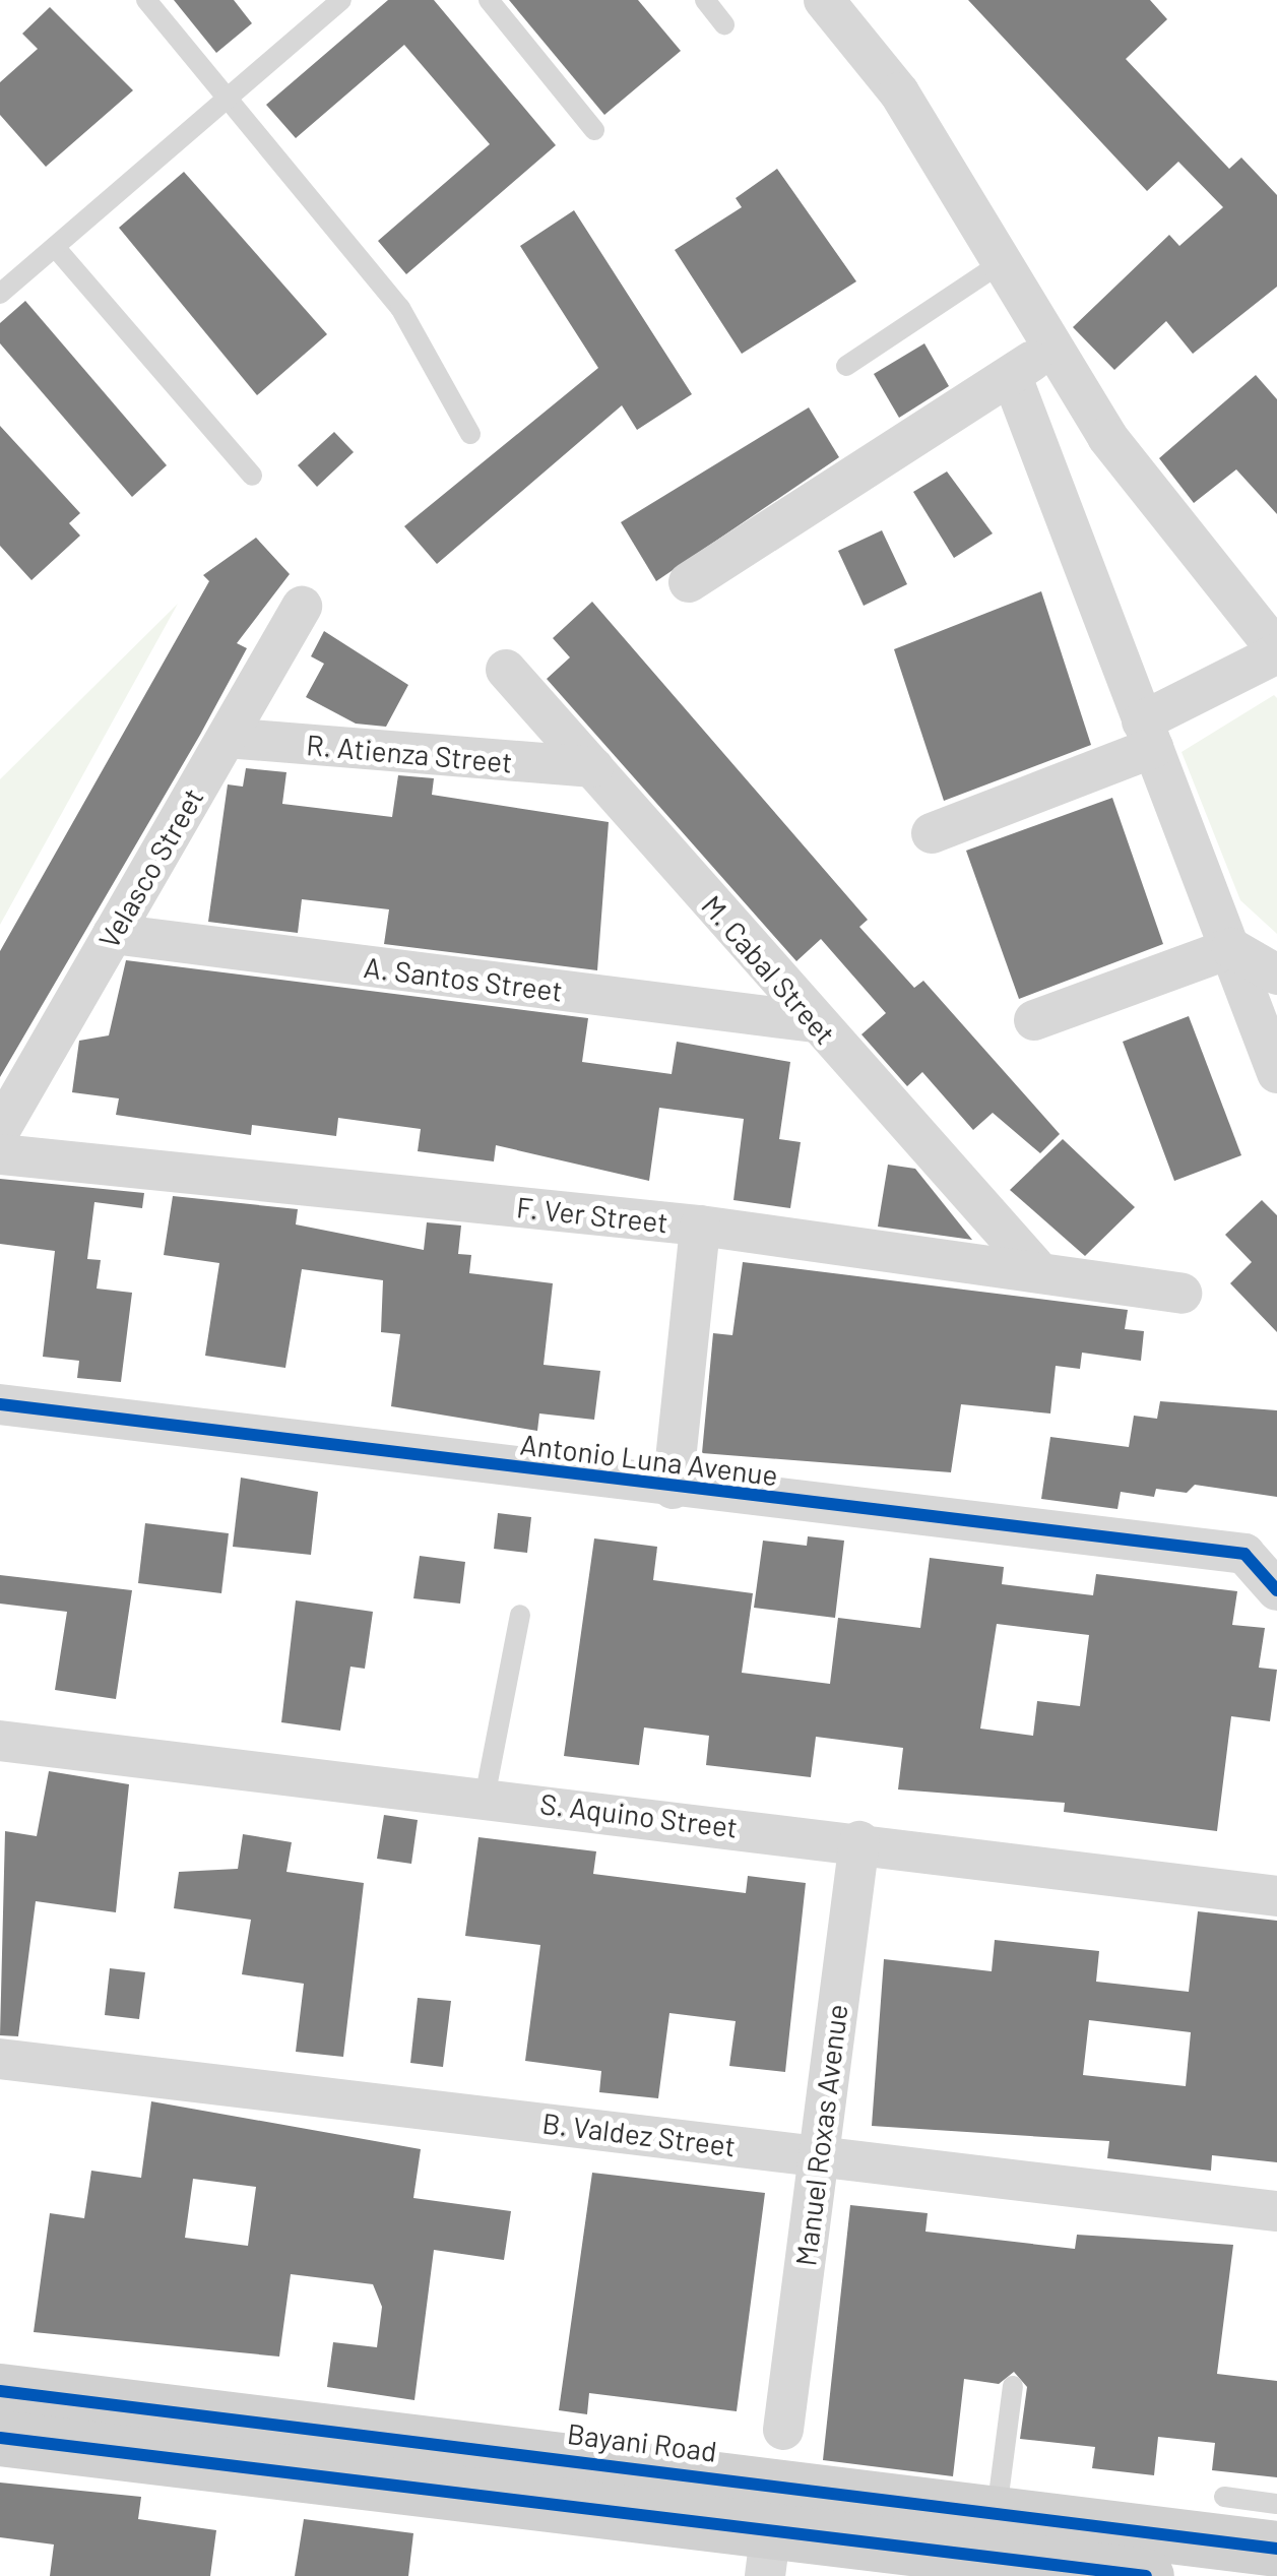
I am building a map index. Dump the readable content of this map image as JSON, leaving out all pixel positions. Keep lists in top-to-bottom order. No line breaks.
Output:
{"streets":{"main road":["Bayani Road"],"street":["R. Atienza Street","Velasco Street","M. Cabal Street","A. Santos Street","F. Ver Street","Antonio Luna Avenue","S. Aquino Street","B. Valdez Street","Manuel Roxas Avenue"]},"crossings":[["R. Atienza Street","Velasco Street"],["R. Atienza Street","M. Cabal Street"],["Velasco Street","A. Santos Street"],["M. Cabal Street","A. Santos Street"],["M. Cabal Street","F. Ver Street"],["S. Aquino Street","Manuel Roxas Avenue"],["B. Valdez Street","Manuel Roxas Avenue"],["Manuel Roxas Avenue","Bayani Road"]]}
